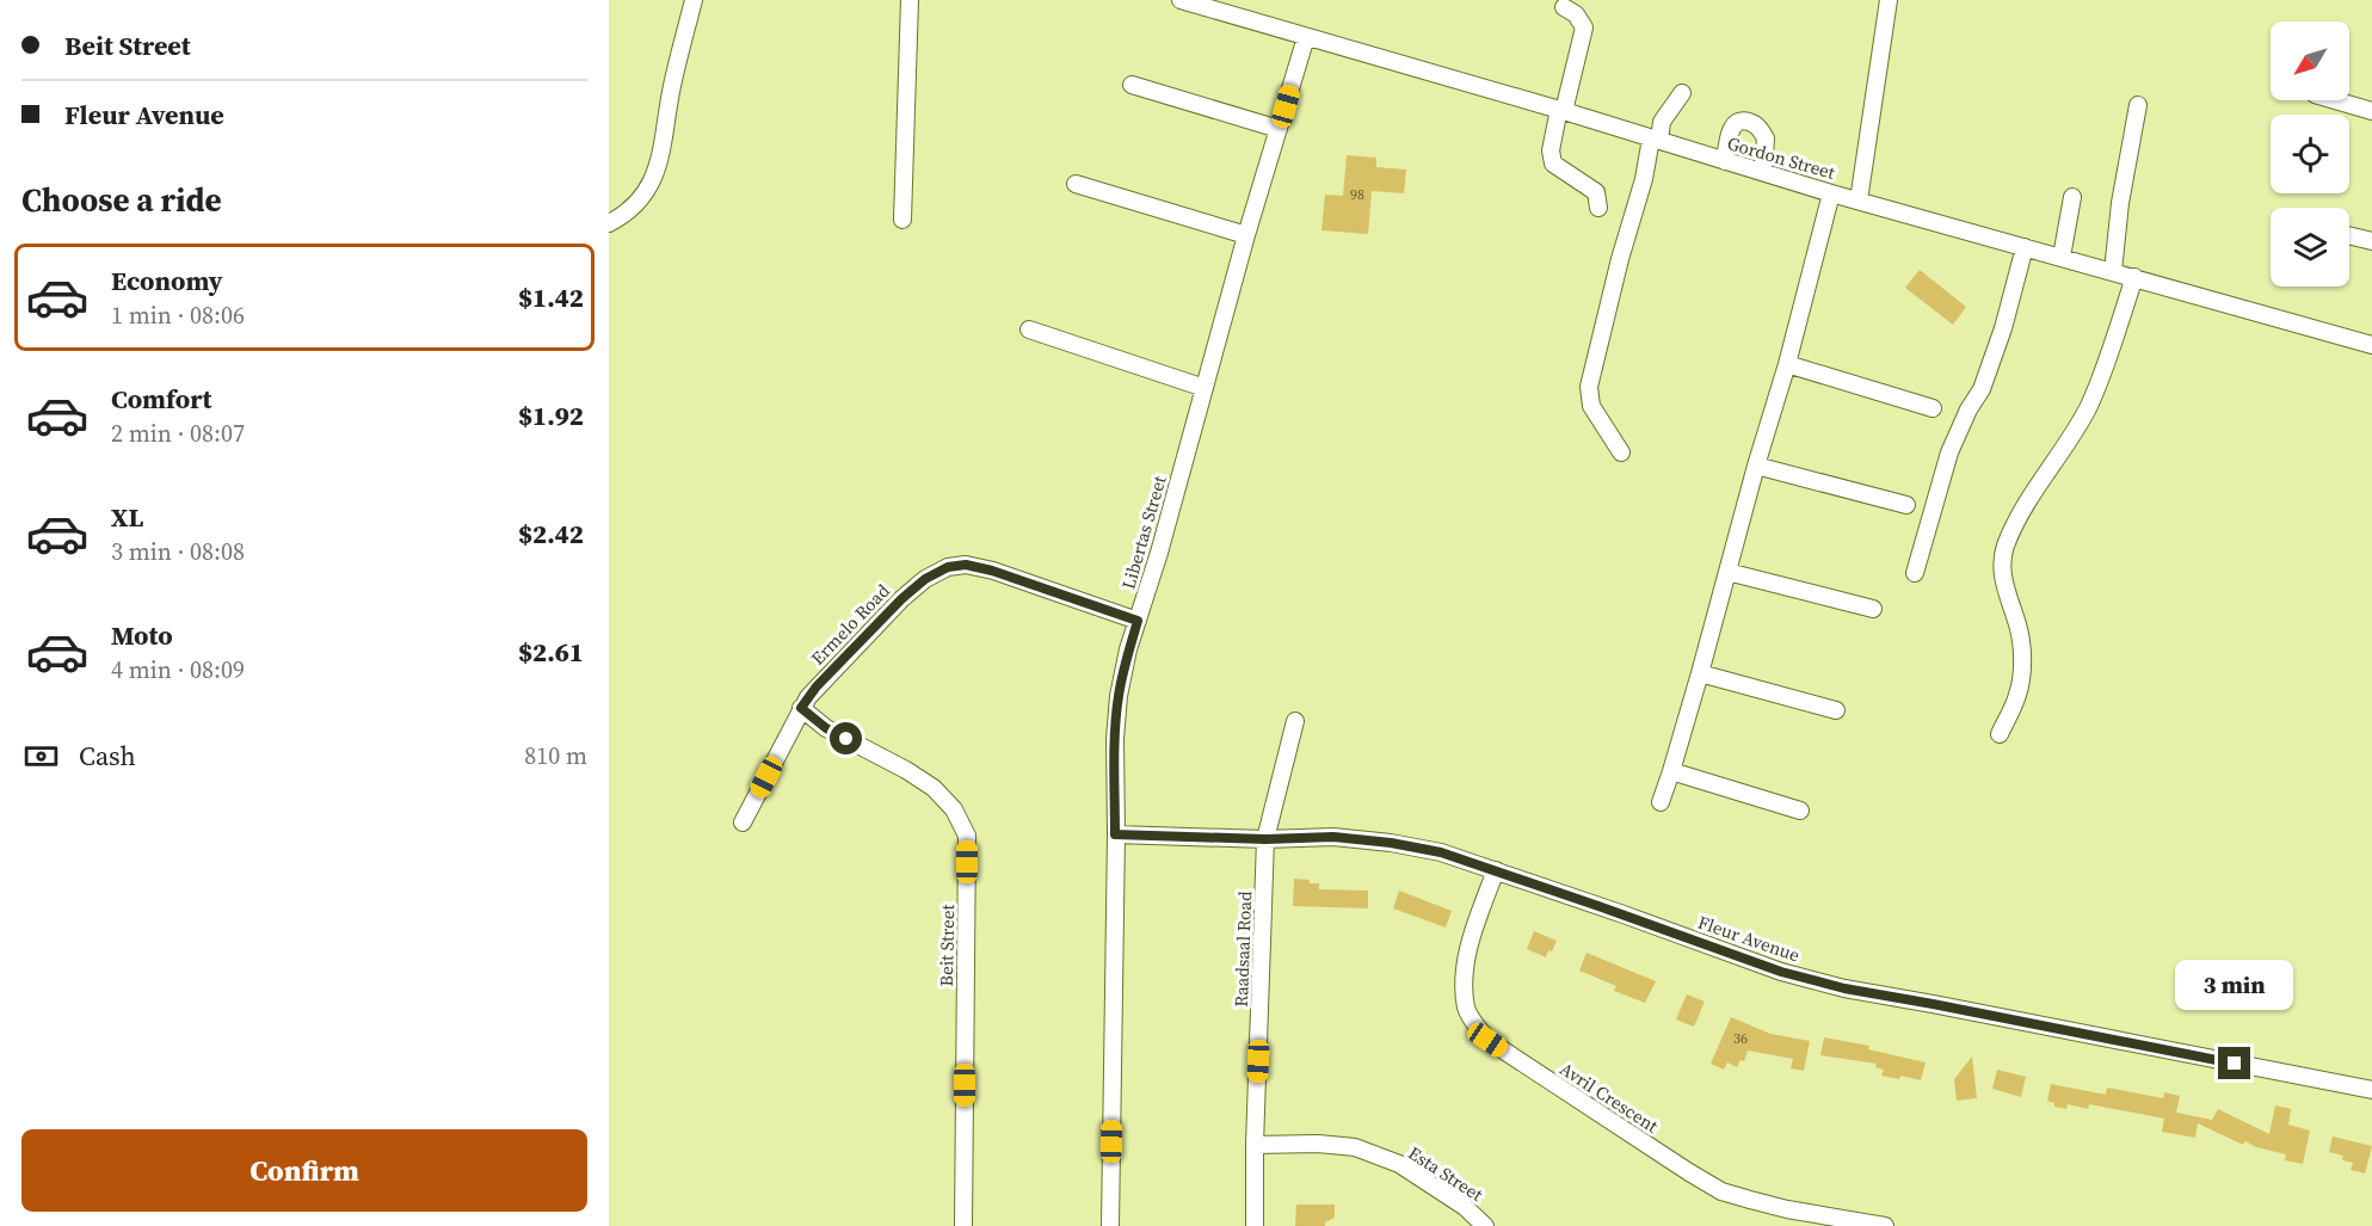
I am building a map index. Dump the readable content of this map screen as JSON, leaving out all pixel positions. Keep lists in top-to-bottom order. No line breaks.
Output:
{"streets":{"street":["Gordon Street","Libertas Street","Ermelo Road","Fleur Avenue","Beit Street","Raadsaal Road","Avril Crescent","Esta Street"]},"crossings":[["Gordon Street","Libertas Street"],["Libertas Street","Ermelo Road"],["Libertas Street","Fleur Avenue"],["Ermelo Road","Beit Street"],["Fleur Avenue","Raadsaal Road"],["Fleur Avenue","Avril Crescent"],["Raadsaal Road","Esta Street"]],"house_numbers":["98","36"],"north":"bottom left","page":{"banner":["Beit Street","Fleur Avenue"],"heading":"Choose a ride","list":[{"name":"Economy","note":"1 min · 08:06","value":"$1.42"},{"name":"Comfort","note":"2 min · 08:07","value":"$1.92"},{"name":"XL","note":"3 min · 08:08","value":"$2.42"},{"name":"Moto","note":"4 min · 08:09","value":"$2.61"}],"pay":["Cash","810 m"],"bubble":"3 min","buttons":"Confirm"}}
